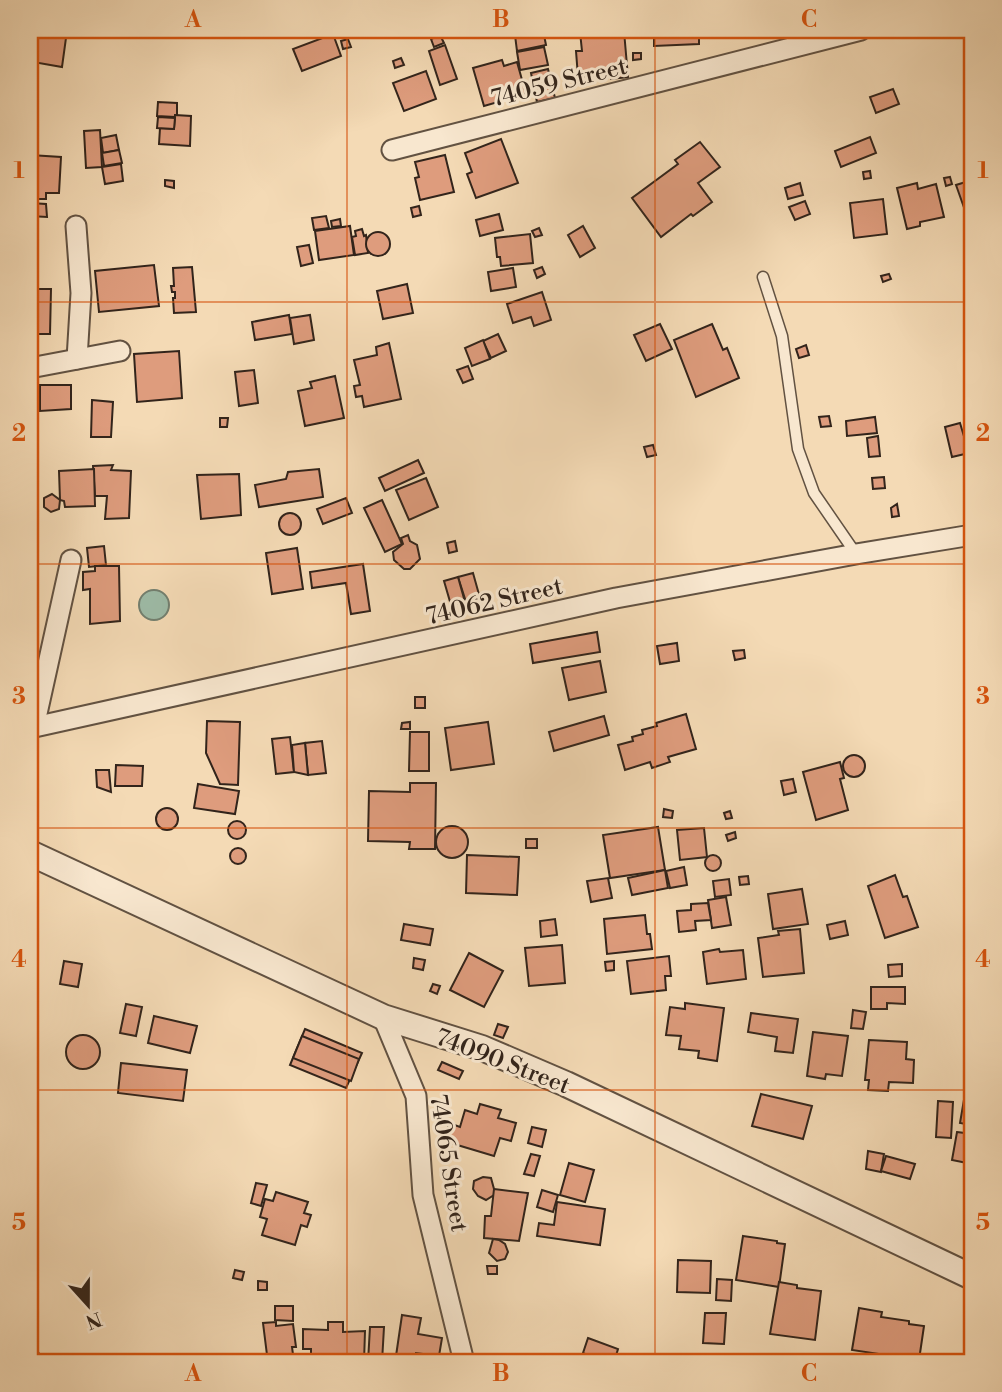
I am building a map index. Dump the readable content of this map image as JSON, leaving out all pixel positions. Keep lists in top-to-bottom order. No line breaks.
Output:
{"streets":{"street":["74059 Street","74062 Street","74090 Street","74065 Street"]},"crossings":[["74090 Street","74065 Street"]],"north":"bottom","grid":{"columns":["A","B","C"],"rows":["1","2","3","4","5"]}}
